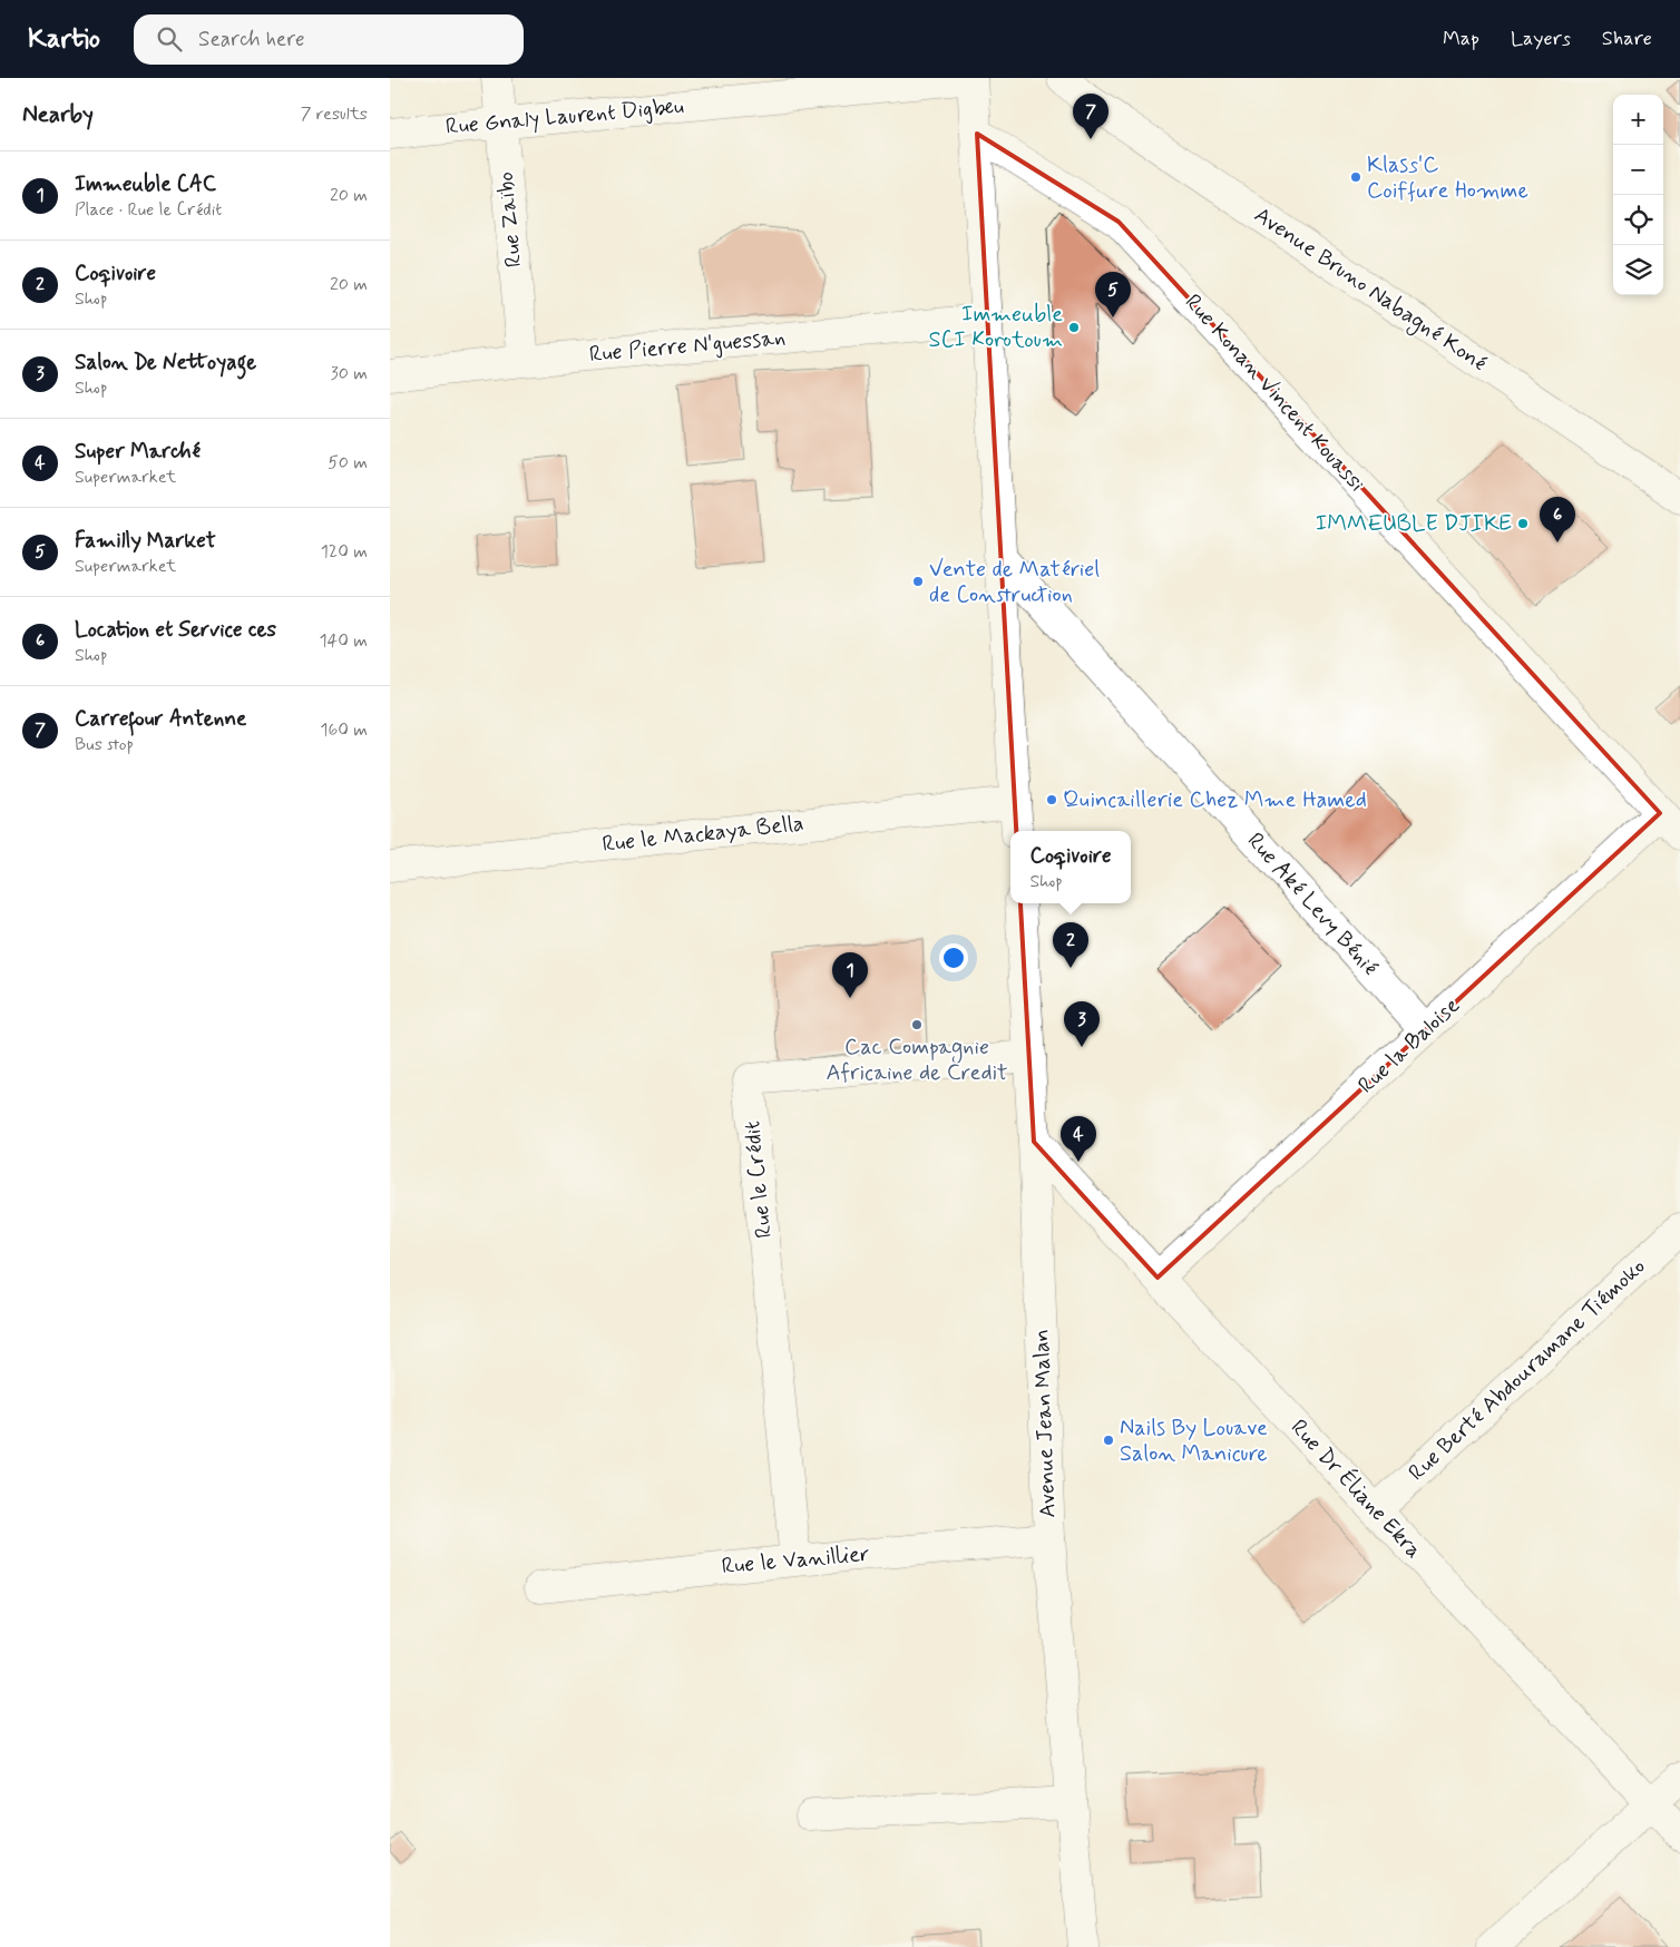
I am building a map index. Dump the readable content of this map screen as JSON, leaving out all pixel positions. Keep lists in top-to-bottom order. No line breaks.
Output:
{"streets":{"street":["Rue Gnaly Laurent Digbeu","Rue Zaïbo","Avenue Bruno Nabagné Koné","Rue Pierre N'guessan","Rue Konan Vincent Kouassi","Rue le Mackaya Bella","Rue Aké Levy Bénié","Rue la Baloise","Rue le Crédit","Rue Berté Abdouramane Tiémoko","Avenue Jean Malan","Rue Dr Éliane Ekra","Rue le Vanillier"]},"crossings":[["Rue Gnaly Laurent Digbeu","Rue Zaïbo"],["Rue Zaïbo","Rue Pierre N'guessan"],["Rue Konan Vincent Kouassi","Rue la Baloise"],["Rue Aké Levy Bénié","Rue la Baloise"],["Rue la Baloise","Rue Dr Éliane Ekra"],["Rue le Crédit","Avenue Jean Malan"],["Rue le Crédit","Rue le Vanillier"],["Rue Berté Abdouramane Tiémoko","Rue Dr Éliane Ekra"],["Avenue Jean Malan","Rue Dr Éliane Ekra"],["Avenue Jean Malan","Rue le Vanillier"]],"places":["Klass'C Coiffure Homme","Immeuble SCI Korotoum","IMMEUBLE DJIKE","Vente de Matériel de Construction","Quincaillerie Chez Mme Hamed","Cac Compagnie Africaine de Credit","Nails By Louave Salon Manicure"],"page":{"header":"Kartio","search":"Search here","nav":["Map","Layers","Share"],"heading":["Nearby","7 results"],"pins":["7","5","6","2","1","3","4"],"map_buttons":["+","−"],"list":[{"mark":"1","name":"Immeuble CAC","note":"Place · Rue le Crédit","value":"20 m"},{"mark":"2","name":"Coqivoire","note":"Shop","value":"20 m"},{"mark":"3","name":"Salon De Nettoyage","note":"Shop","value":"30 m"},{"mark":"4","name":"Super Marché","note":"Supermarket","value":"50 m"},{"mark":"5","name":"Familly Market","note":"Supermarket","value":"120 m"},{"mark":"6","name":"Location et Service ces","note":"Shop","value":"140 m"},{"mark":"7","name":"Carrefour Antenne","note":"Bus stop","value":"160 m"}],"popup":["Coqivoire","Shop"]}}
